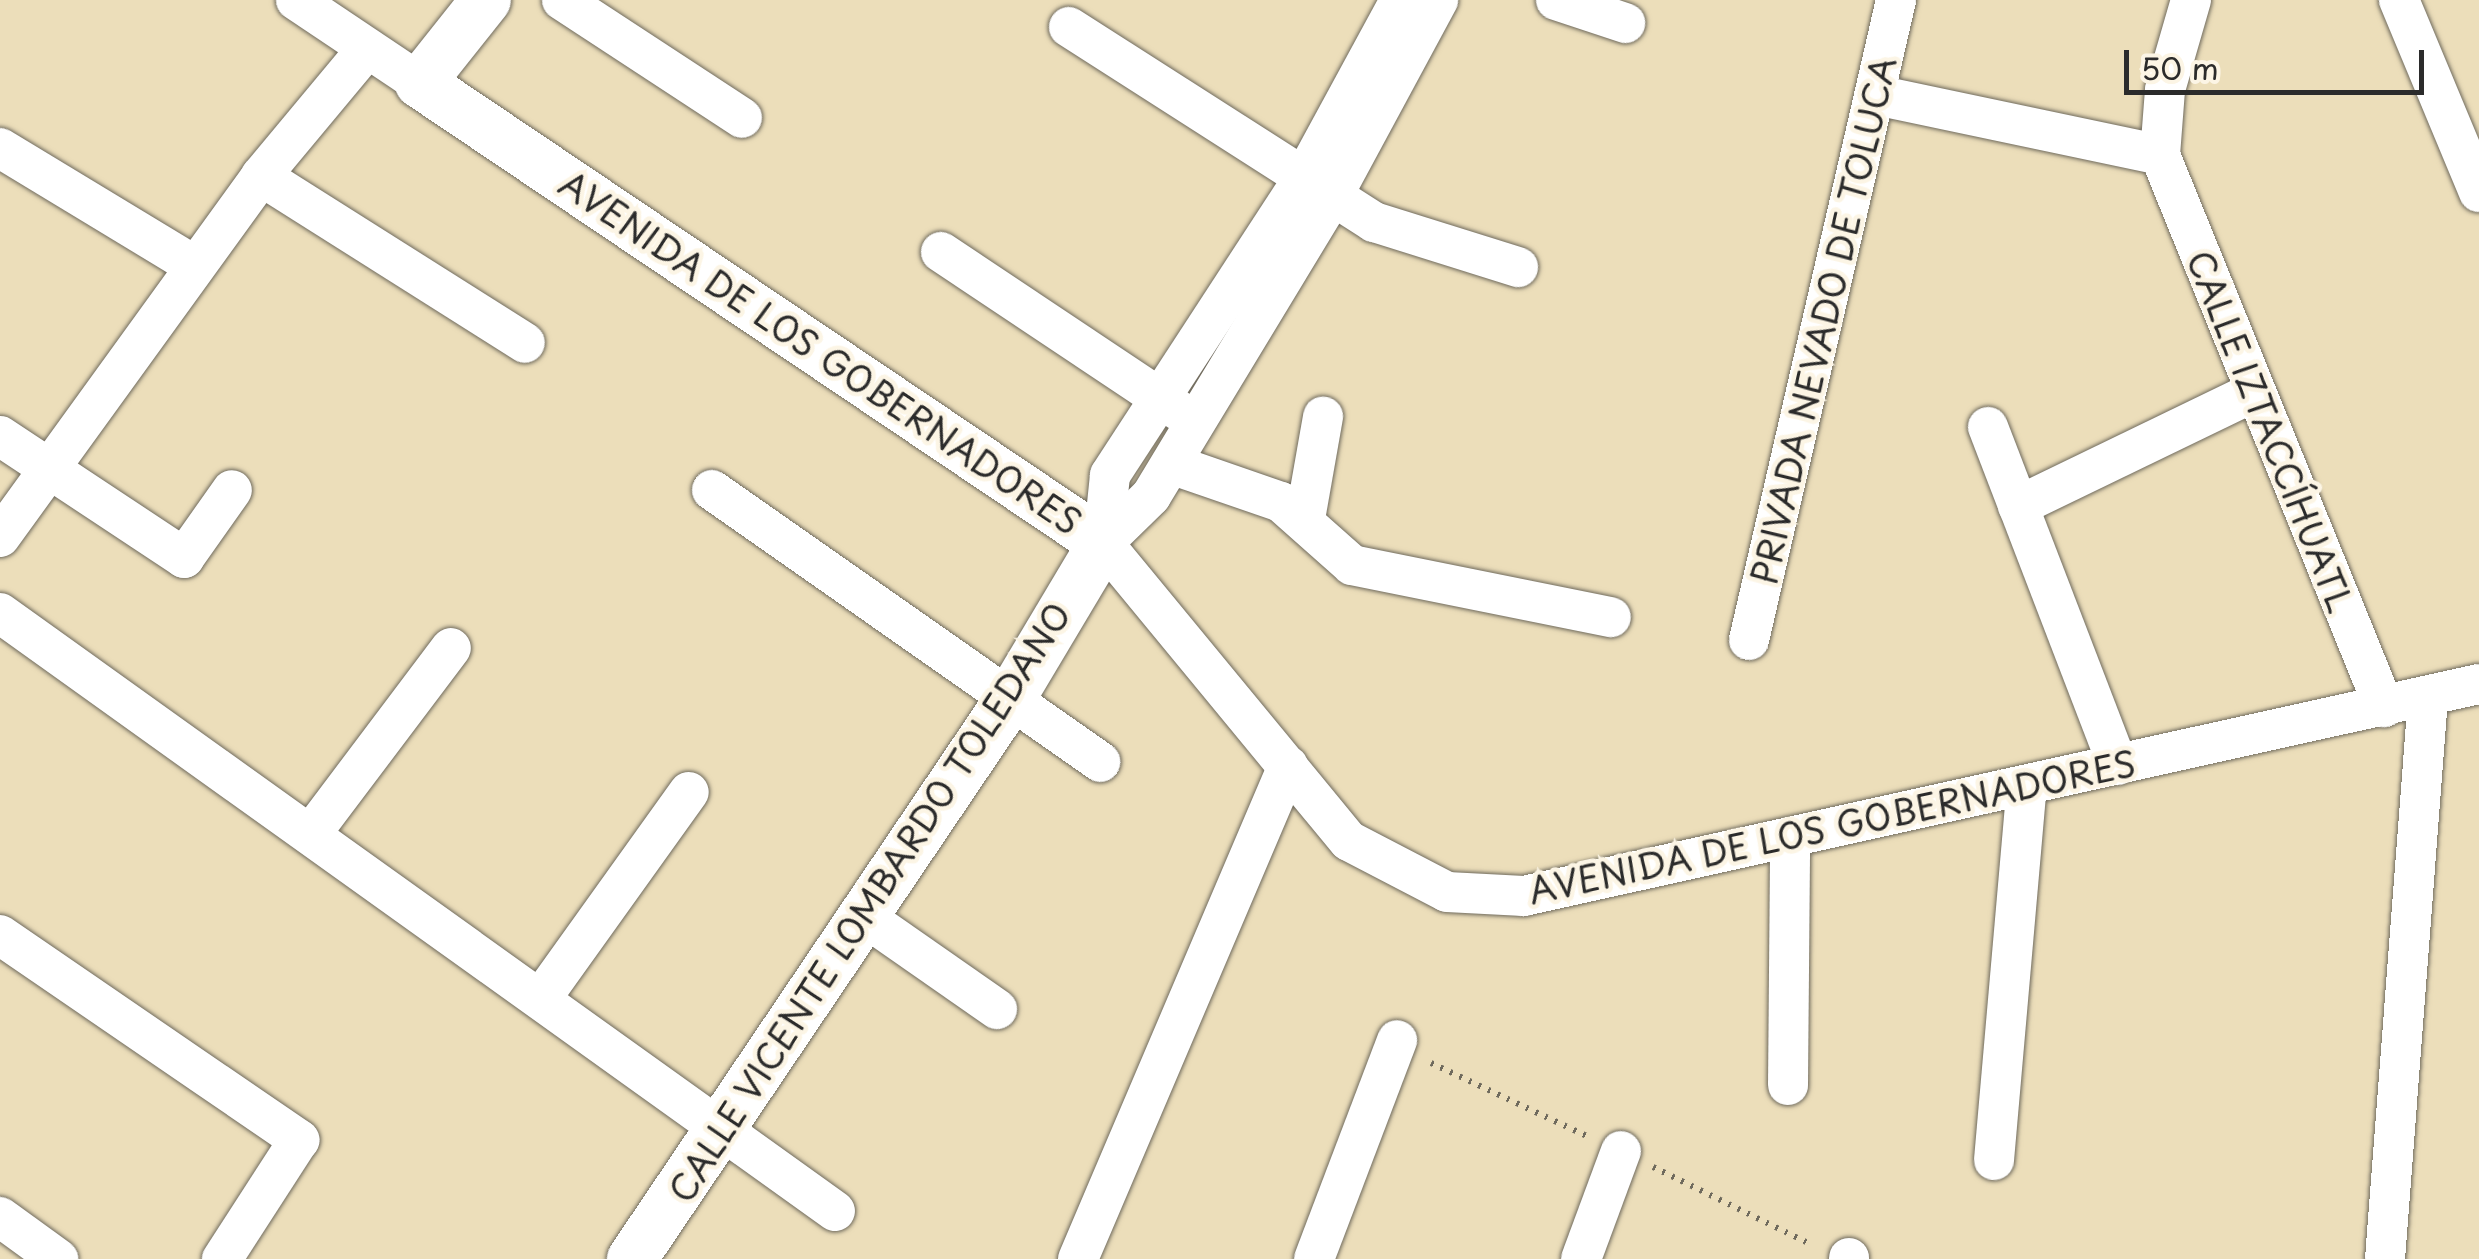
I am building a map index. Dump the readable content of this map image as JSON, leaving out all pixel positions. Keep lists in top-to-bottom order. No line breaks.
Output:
{"streets":{"street":["PRIVADA NEVADO DE TOLUCA","AVENIDA DE LOS GOBERNADORES","CALLE IZTACCÍHUATL","CALLE VICENTE LOMBARDO TOLEDANO"]},"crossings":[["AVENIDA DE LOS GOBERNADORES","CALLE IZTACCÍHUATL"],["AVENIDA DE LOS GOBERNADORES","CALLE VICENTE LOMBARDO TOLEDANO"]],"scale_bar":"50 m"}
